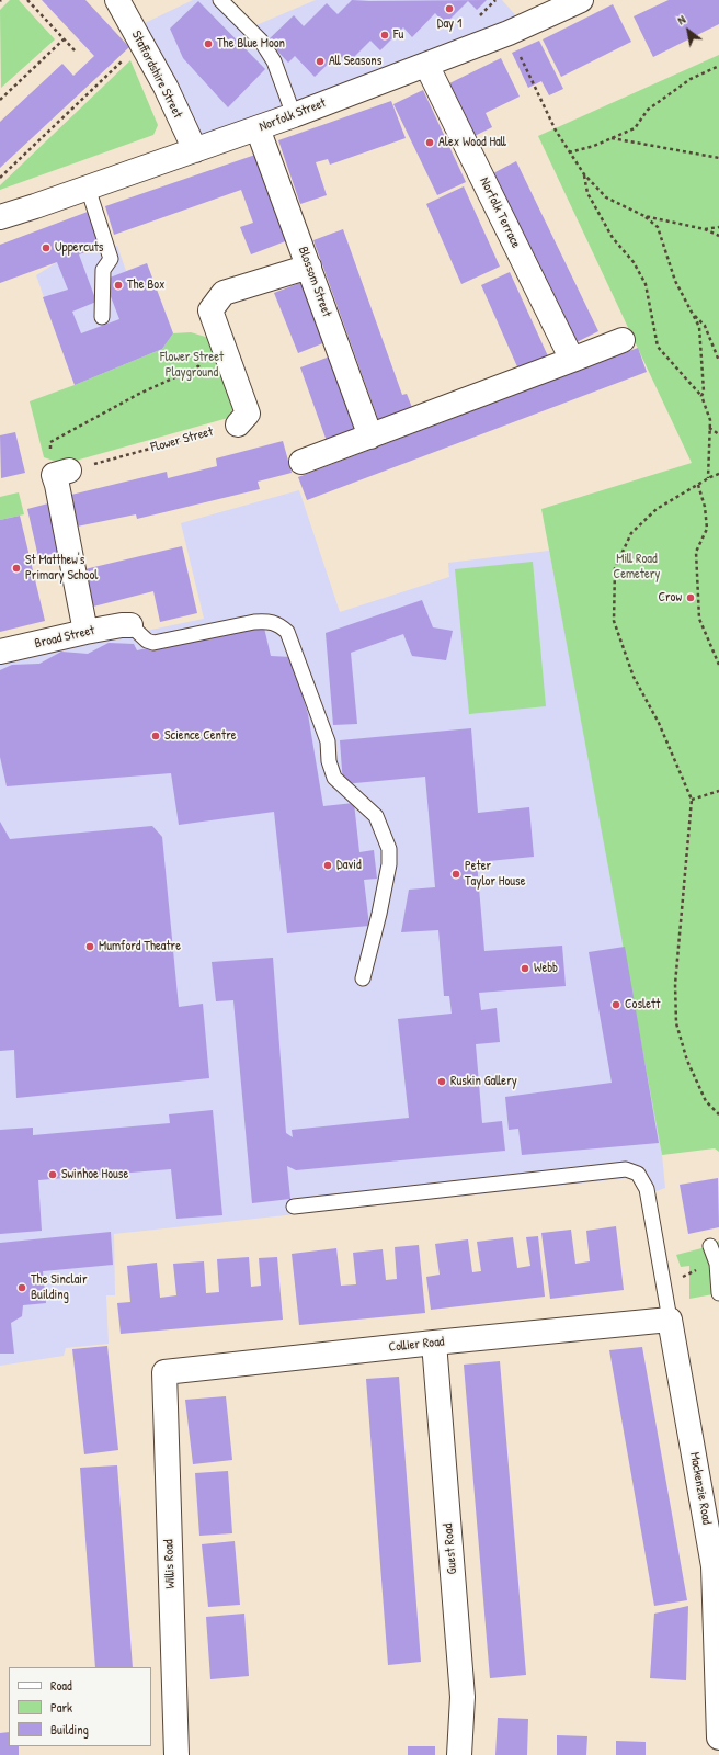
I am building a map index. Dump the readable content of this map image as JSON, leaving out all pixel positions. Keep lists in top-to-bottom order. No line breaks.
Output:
{"streets":{"street":["Staffordshire Street","Norfolk Street","Norfolk Terrace","Blossom Street","Broad Street","Collier Road","Mackenzie Road","Guest Road","Willis Road"],"path":["Flower Street"]},"crossings":[["Staffordshire Street","Norfolk Street"],["Norfolk Street","Norfolk Terrace"],["Norfolk Street","Blossom Street"],["Collier Road","Mackenzie Road"],["Collier Road","Guest Road"],["Collier Road","Willis Road"]],"parks":["Flower Street Playground","Mill Road Cemetery"],"places":["Day 1","Fu","The Blue Moon","All Seasons","Alex Wood Hall","Uppercuts","The Box","St Matthew's Primary School","Crow","Science Centre","David","Peter Taylor House","Mumford Theatre","Webb","Coslett","Ruskin Gallery","Swinhoe House","The Sinclair Building"],"legend":["Road","Park","Building"],"north":"top left"}
